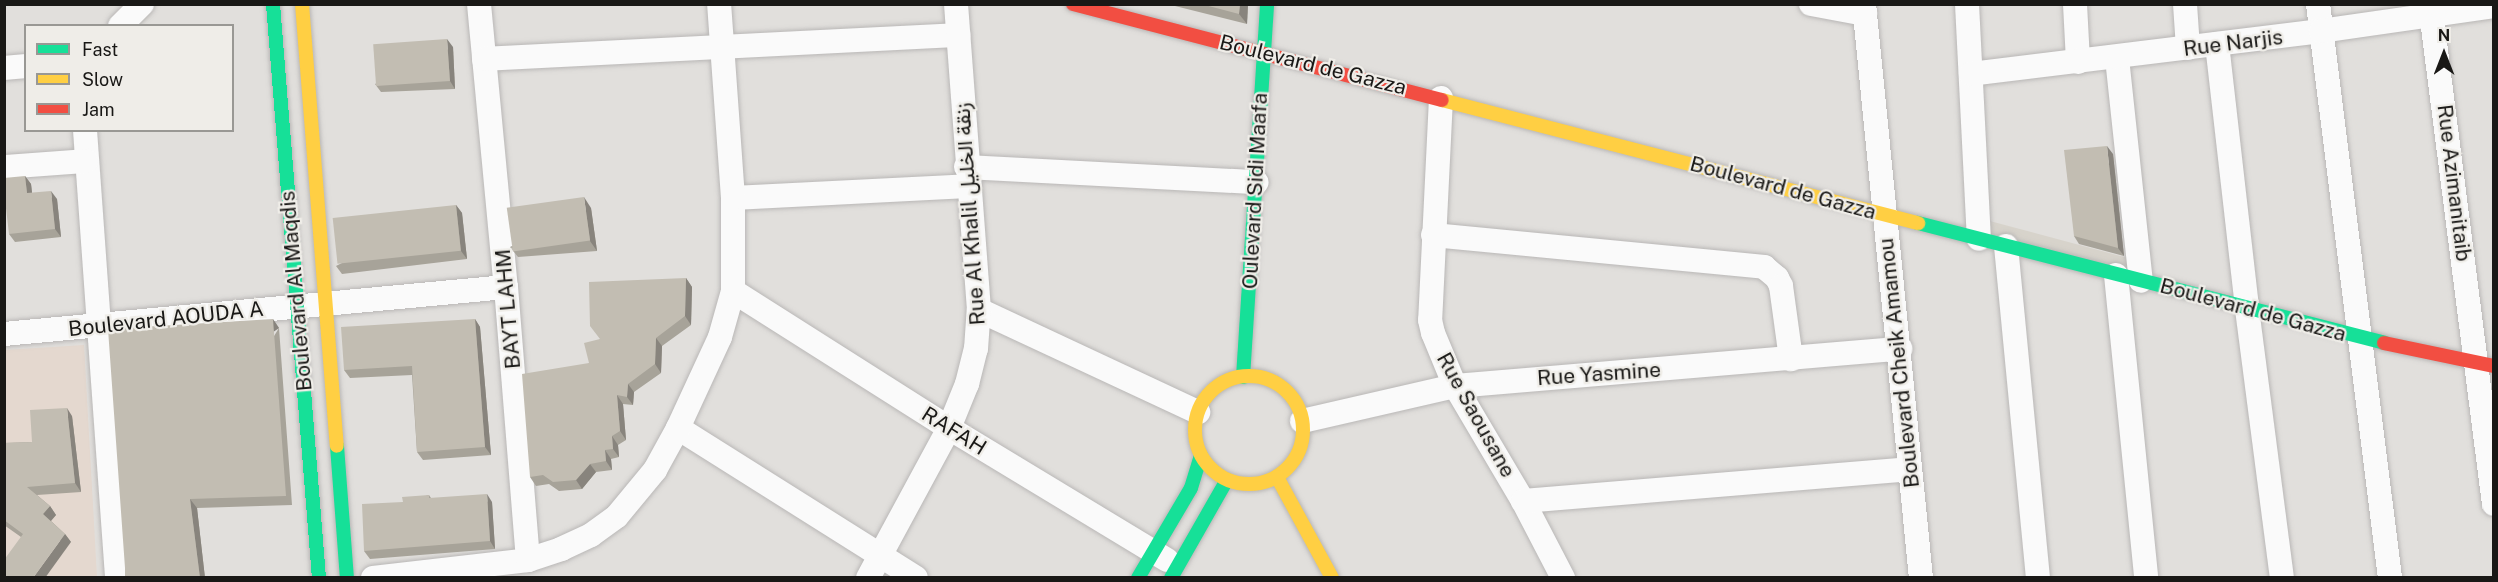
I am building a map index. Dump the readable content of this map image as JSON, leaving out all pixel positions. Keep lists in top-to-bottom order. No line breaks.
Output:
{"streets":{"street":["Rue Narjis","Boulevard de Gazza","Rue Azimanitaib","Oulevard Sidi Maafa","Rue Al Khalil زنقة الخليل","Boulevard Al Maqdis","BAYT LAHM","Boulevard AOUDA A","Boulevard Cheik Amamou","Rue Yasmine","Rue Saousane","RAFAH"]},"crossings":[["Rue Narjis","Rue Azimanitaib"],["Boulevard de Gazza","Rue Azimanitaib"],["Boulevard de Gazza","Oulevard Sidi Maafa"],["Boulevard de Gazza","Boulevard Cheik Amamou"],["Boulevard de Gazza","Rue Saousane"],["Oulevard Sidi Maafa","Rue Yasmine"],["Rue Al Khalil زنقة الخليل","RAFAH"],["Boulevard Al Maqdis","Boulevard AOUDA A"],["BAYT LAHM","Boulevard AOUDA A"],["Boulevard Cheik Amamou","Rue Yasmine"],["Rue Yasmine","Rue Saousane"]],"legend":["Fast","Slow","Jam"],"north":"top"}
